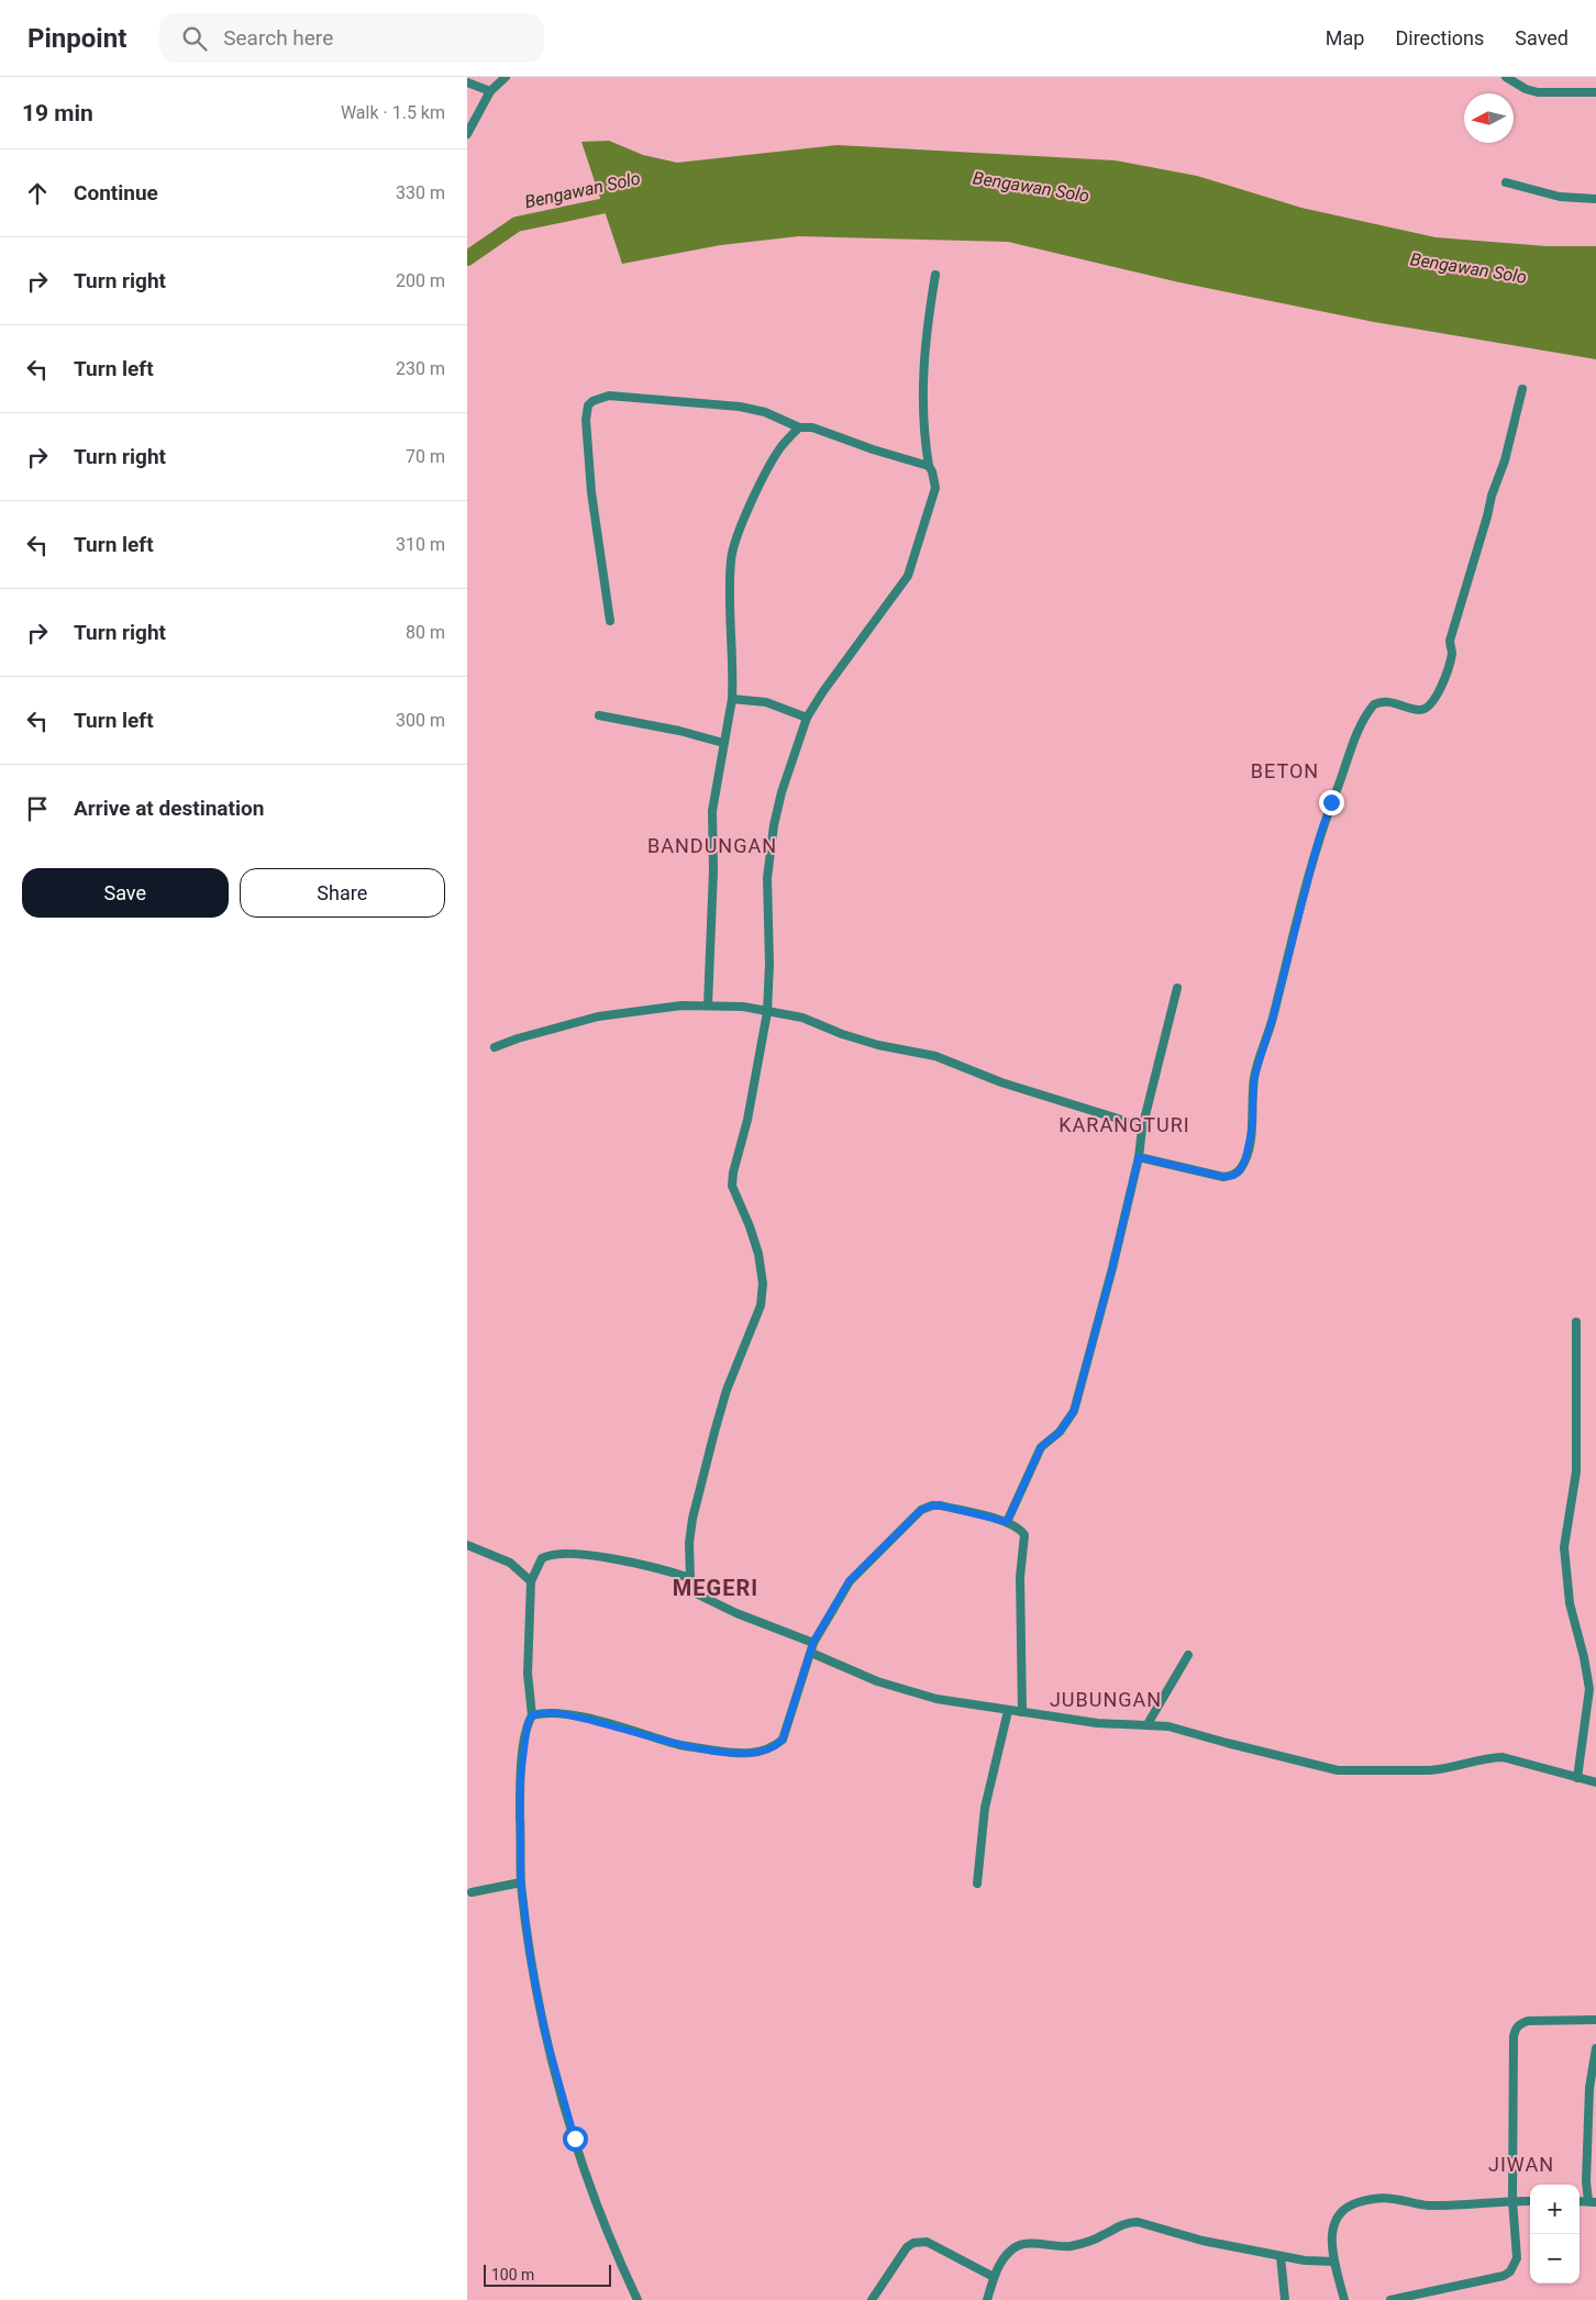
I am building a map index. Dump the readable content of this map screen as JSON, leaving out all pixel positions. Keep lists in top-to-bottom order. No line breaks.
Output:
{"districts":["BETON","BANDUNGAN","KARANGTURI","MEGERI","JUBUNGAN","JIWAN"],"water":["Bengawan Solo"],"scale_bar":"100 m","north":"left","page":{"header":"Pinpoint","search":"Search here","nav":["Map","Directions","Saved"],"heading":["19 min","Walk · 1.5 km"],"list":[["Continue","330 m"],["Turn right","200 m"],["Turn left","230 m"],["Turn right","70 m"],["Turn left","310 m"],["Turn right","80 m"],["Turn left","300 m"],"Arrive at destination"],"buttons":["Save","Share"],"map_buttons":["+","−"],"scale":"100 m"}}
